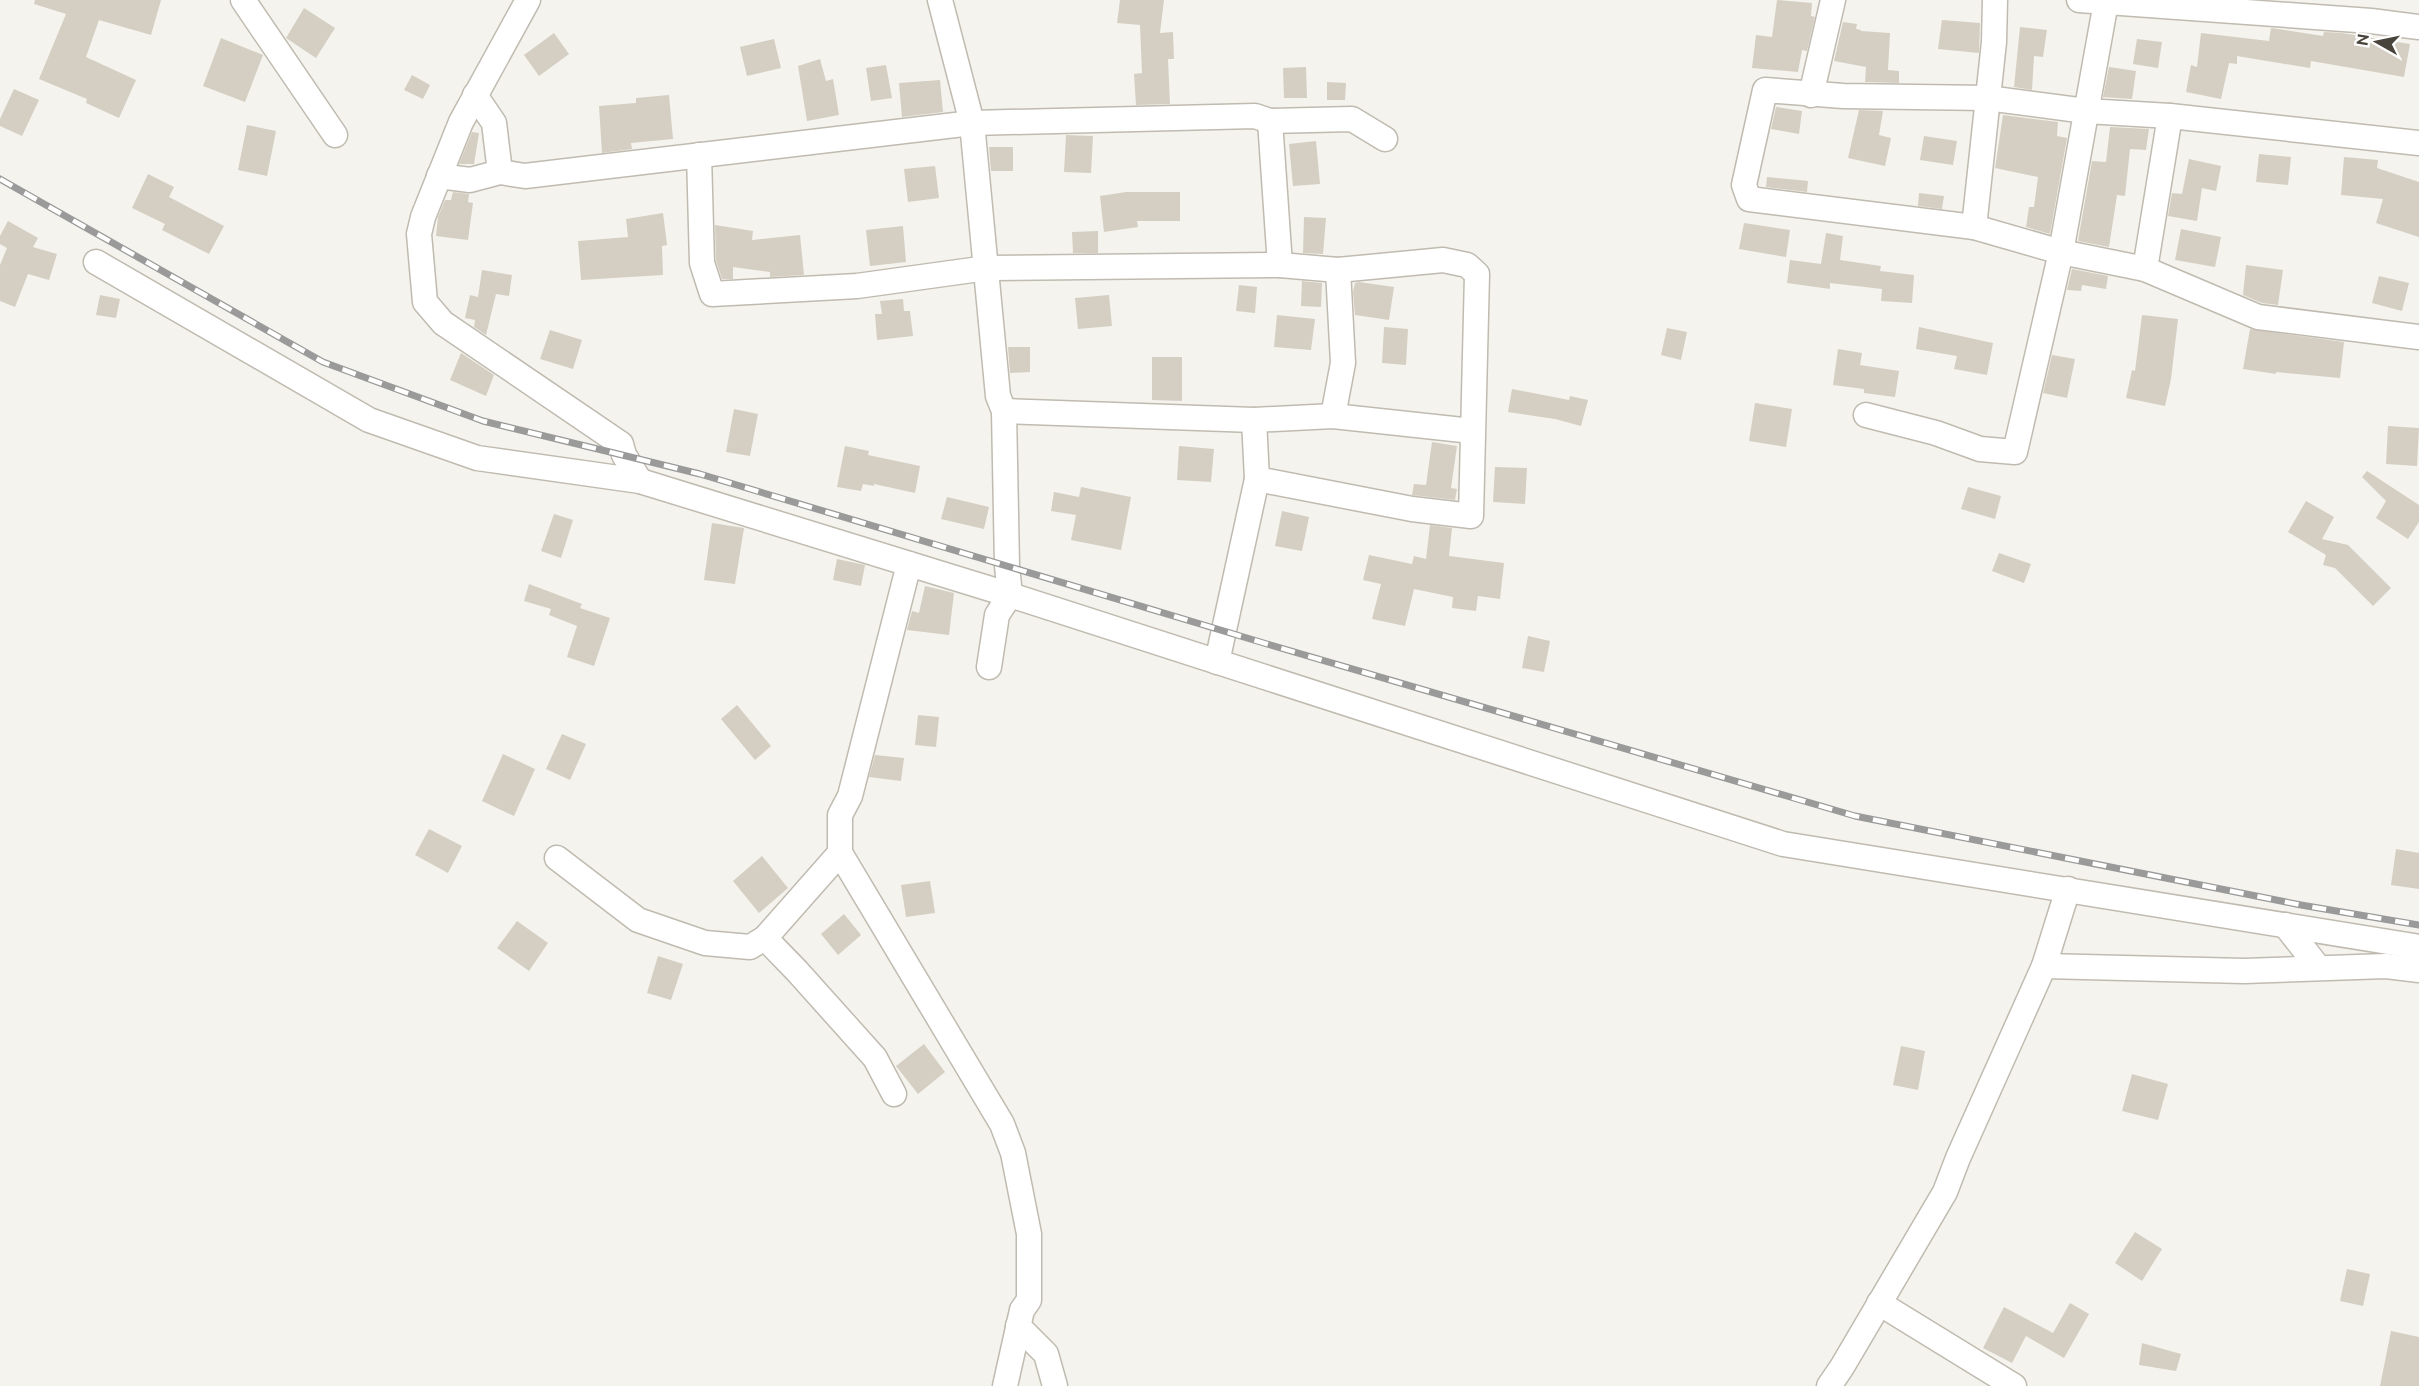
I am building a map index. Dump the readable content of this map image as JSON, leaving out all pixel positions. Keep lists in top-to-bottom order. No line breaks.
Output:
{"north":"left"}
